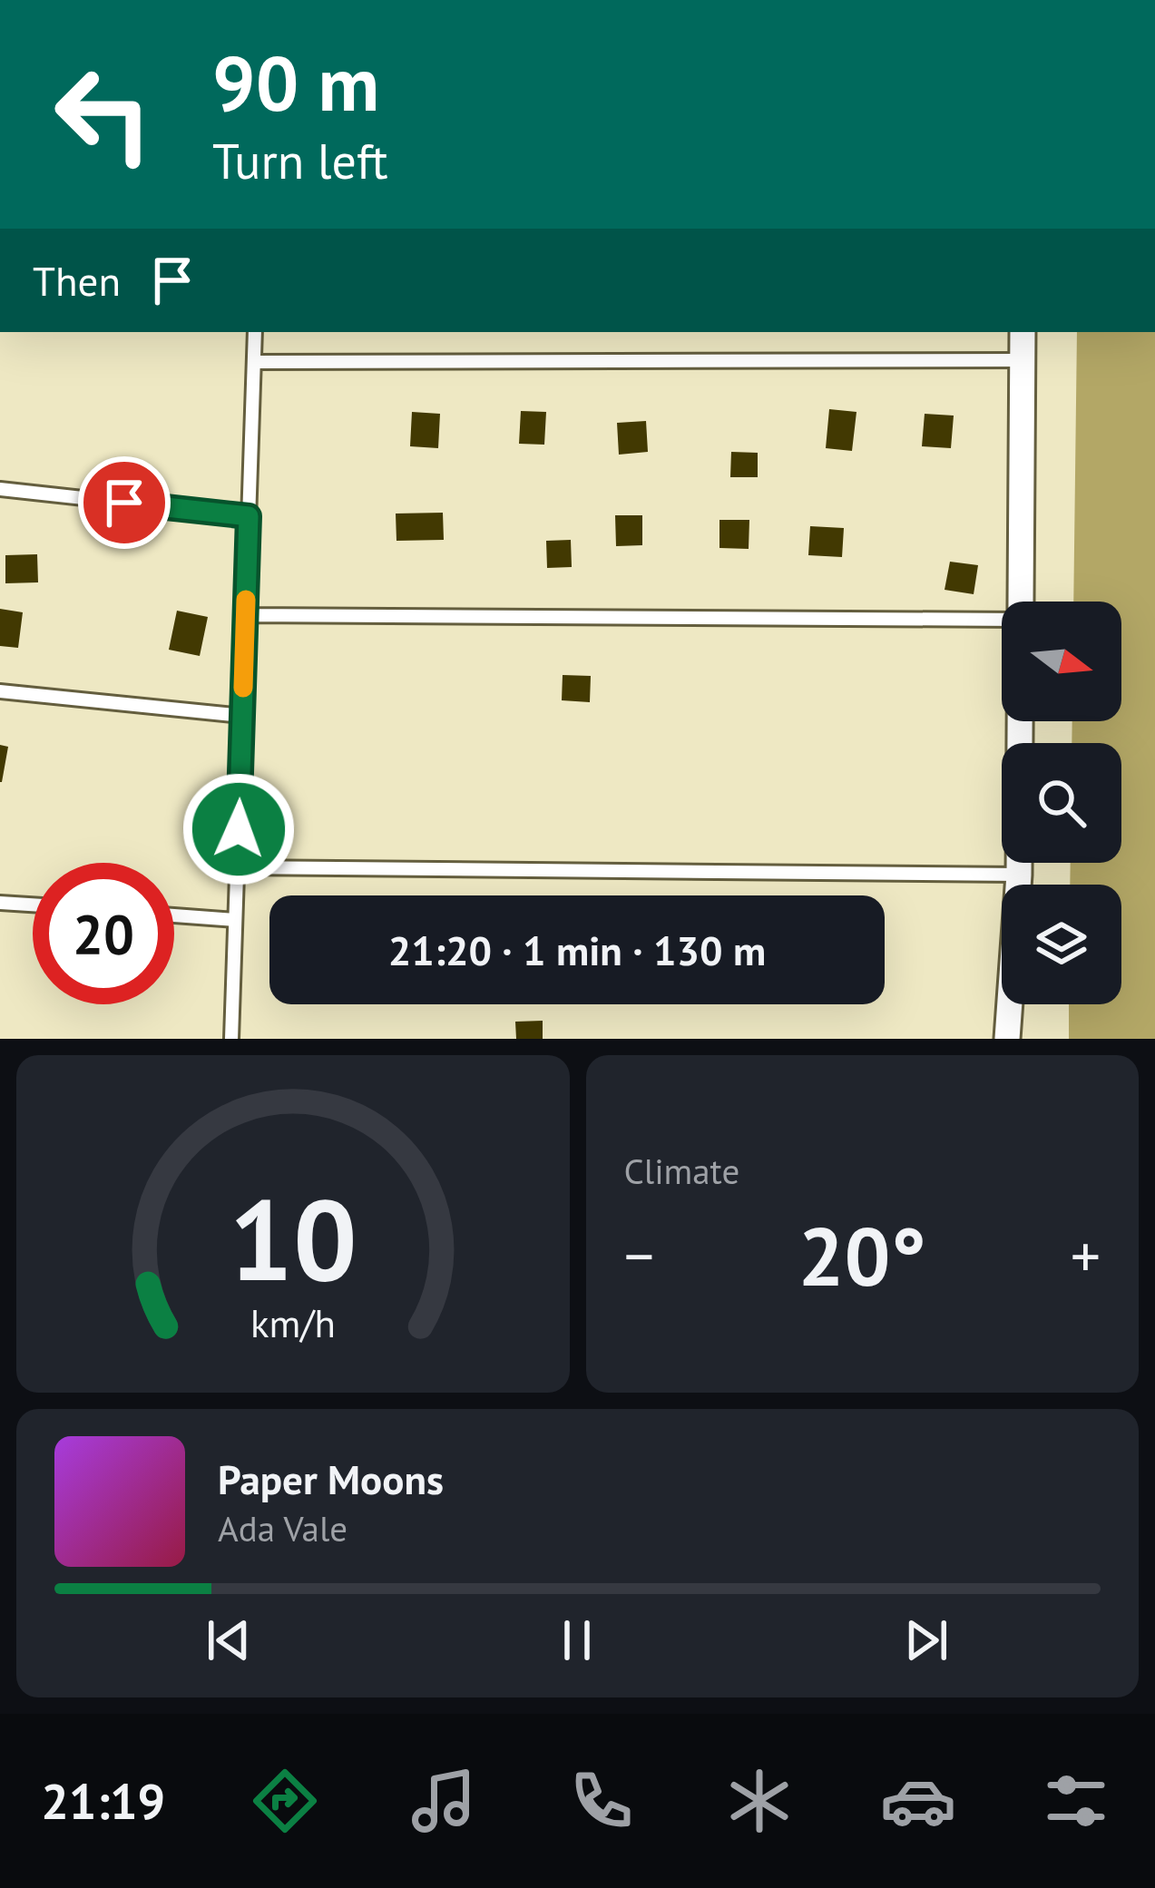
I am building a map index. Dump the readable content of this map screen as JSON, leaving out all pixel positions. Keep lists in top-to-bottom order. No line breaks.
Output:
{"north":"right","page":{"turn":["90 m","Turn left"],"then":"Then","limit":"20","trip":"21:20 · 1 min · 130 m","tile":"Climate","heat":["−","20°","+"],"song":["Paper Moons","Ada Vale"],"tabs":"21:19","gauge":["10","km/h"]}}
